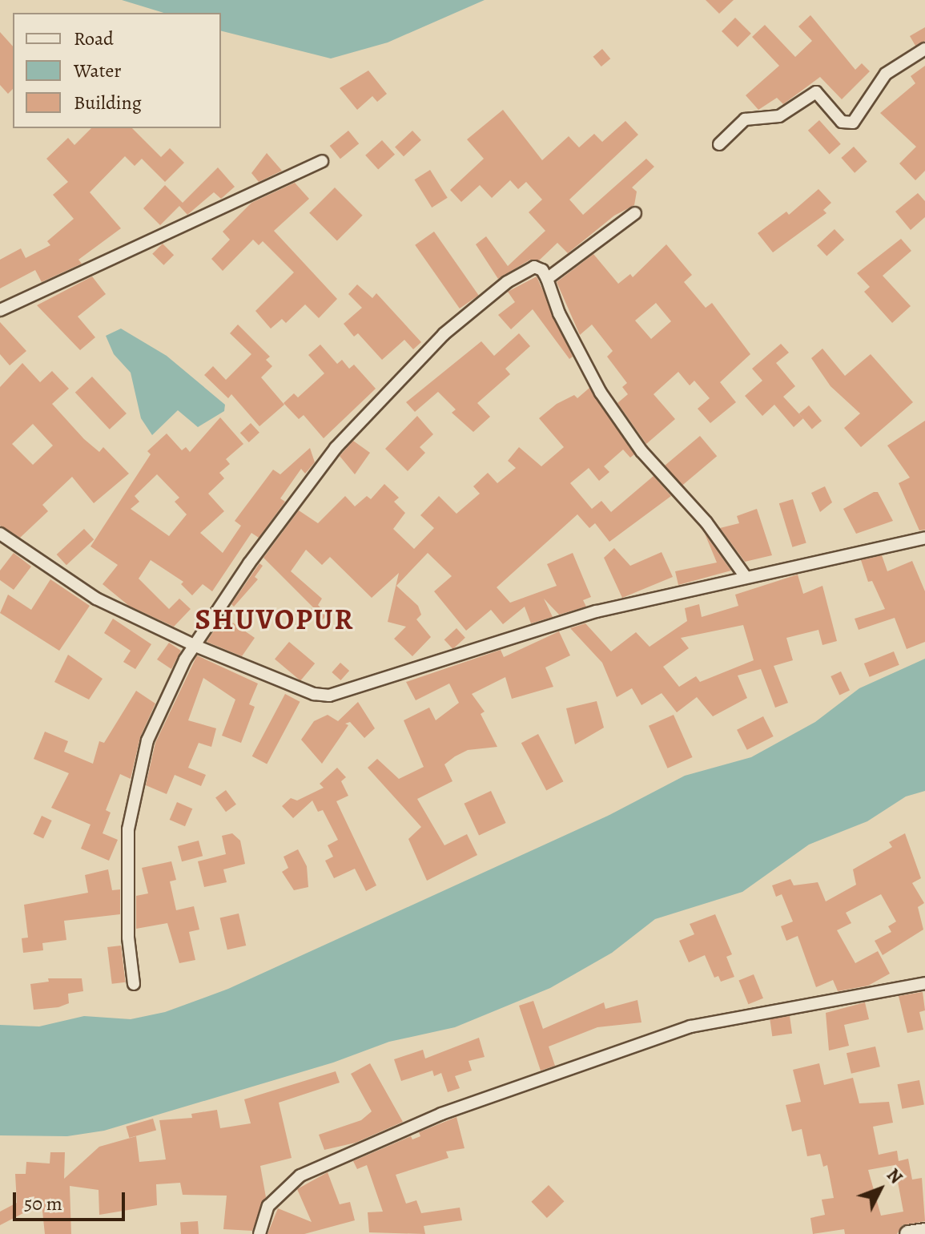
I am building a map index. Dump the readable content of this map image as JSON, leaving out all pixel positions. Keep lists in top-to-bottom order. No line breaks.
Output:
{"districts":["SHUVOPUR"],"legend":["Road","Water","Building"],"scale_bar":"50 m","north":"top right"}
